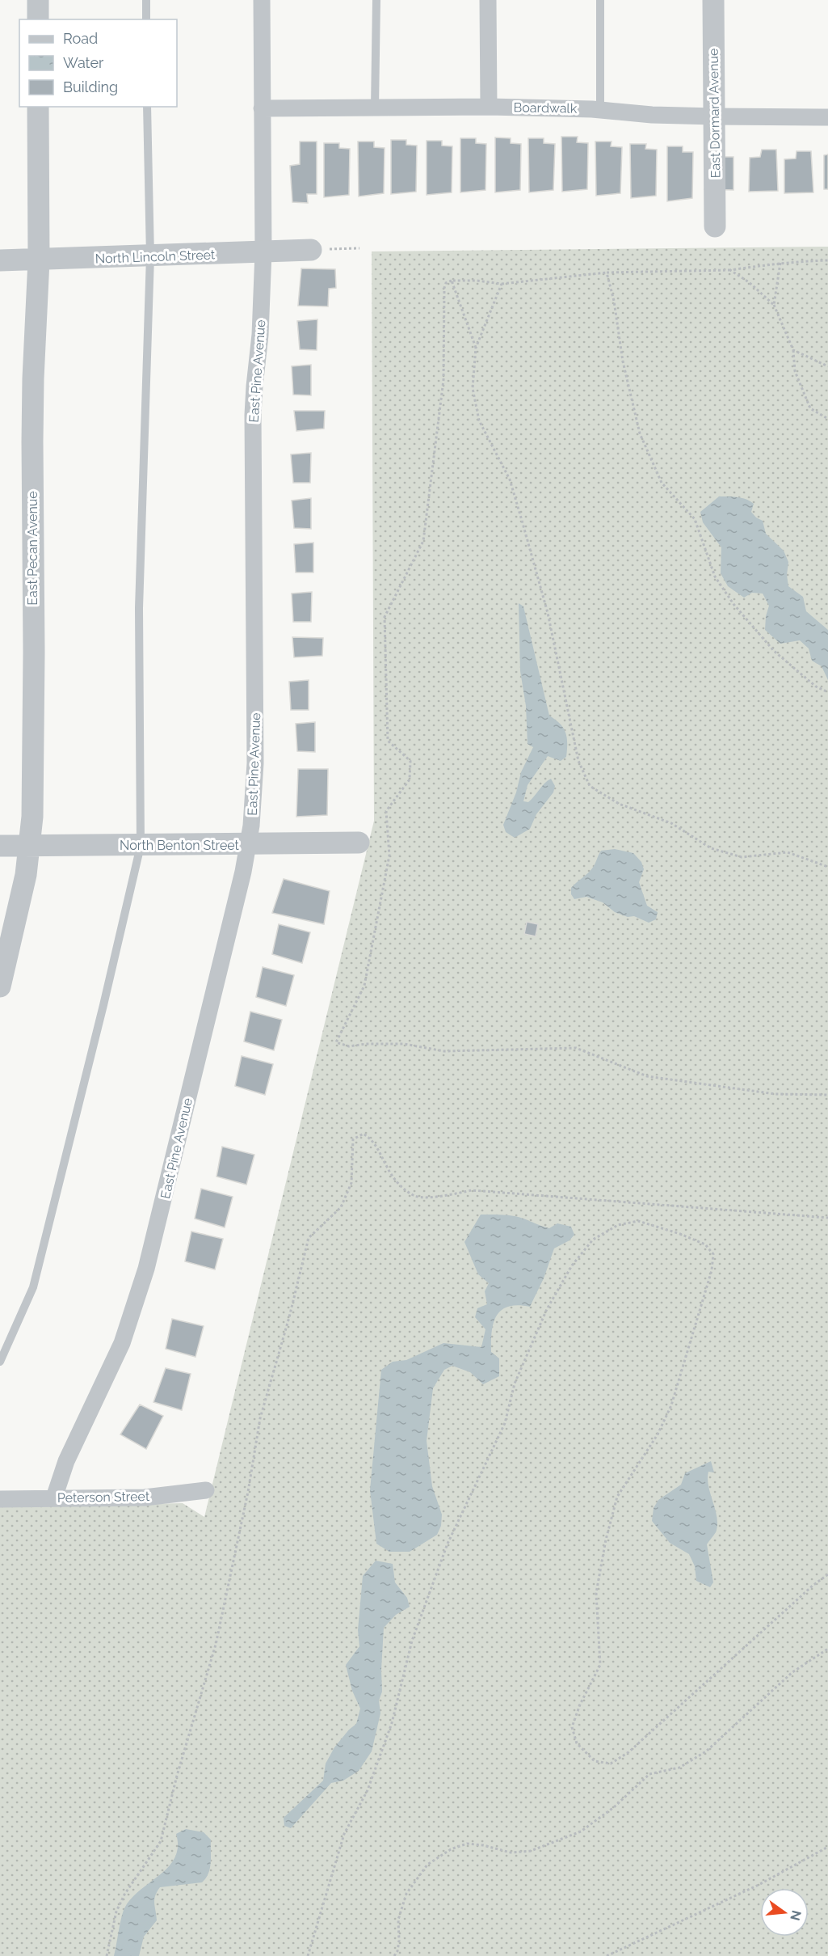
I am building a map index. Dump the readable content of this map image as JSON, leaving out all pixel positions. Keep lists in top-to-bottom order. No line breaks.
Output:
{"streets":{"street":["Boardwalk","East Dormard Avenue","North Lincoln Street","East Pine Avenue","East Pecan Avenue","North Benton Street","Peterson Street"]},"crossings":[["Boardwalk","East Dormard Avenue"],["Boardwalk","East Pine Avenue"],["North Lincoln Street","East Pine Avenue"],["North Lincoln Street","East Pecan Avenue"],["East Pine Avenue","North Benton Street"],["East Pine Avenue","Peterson Street"],["East Pecan Avenue","North Benton Street"]],"legend":["Road","Water","Building"],"north":"right"}
